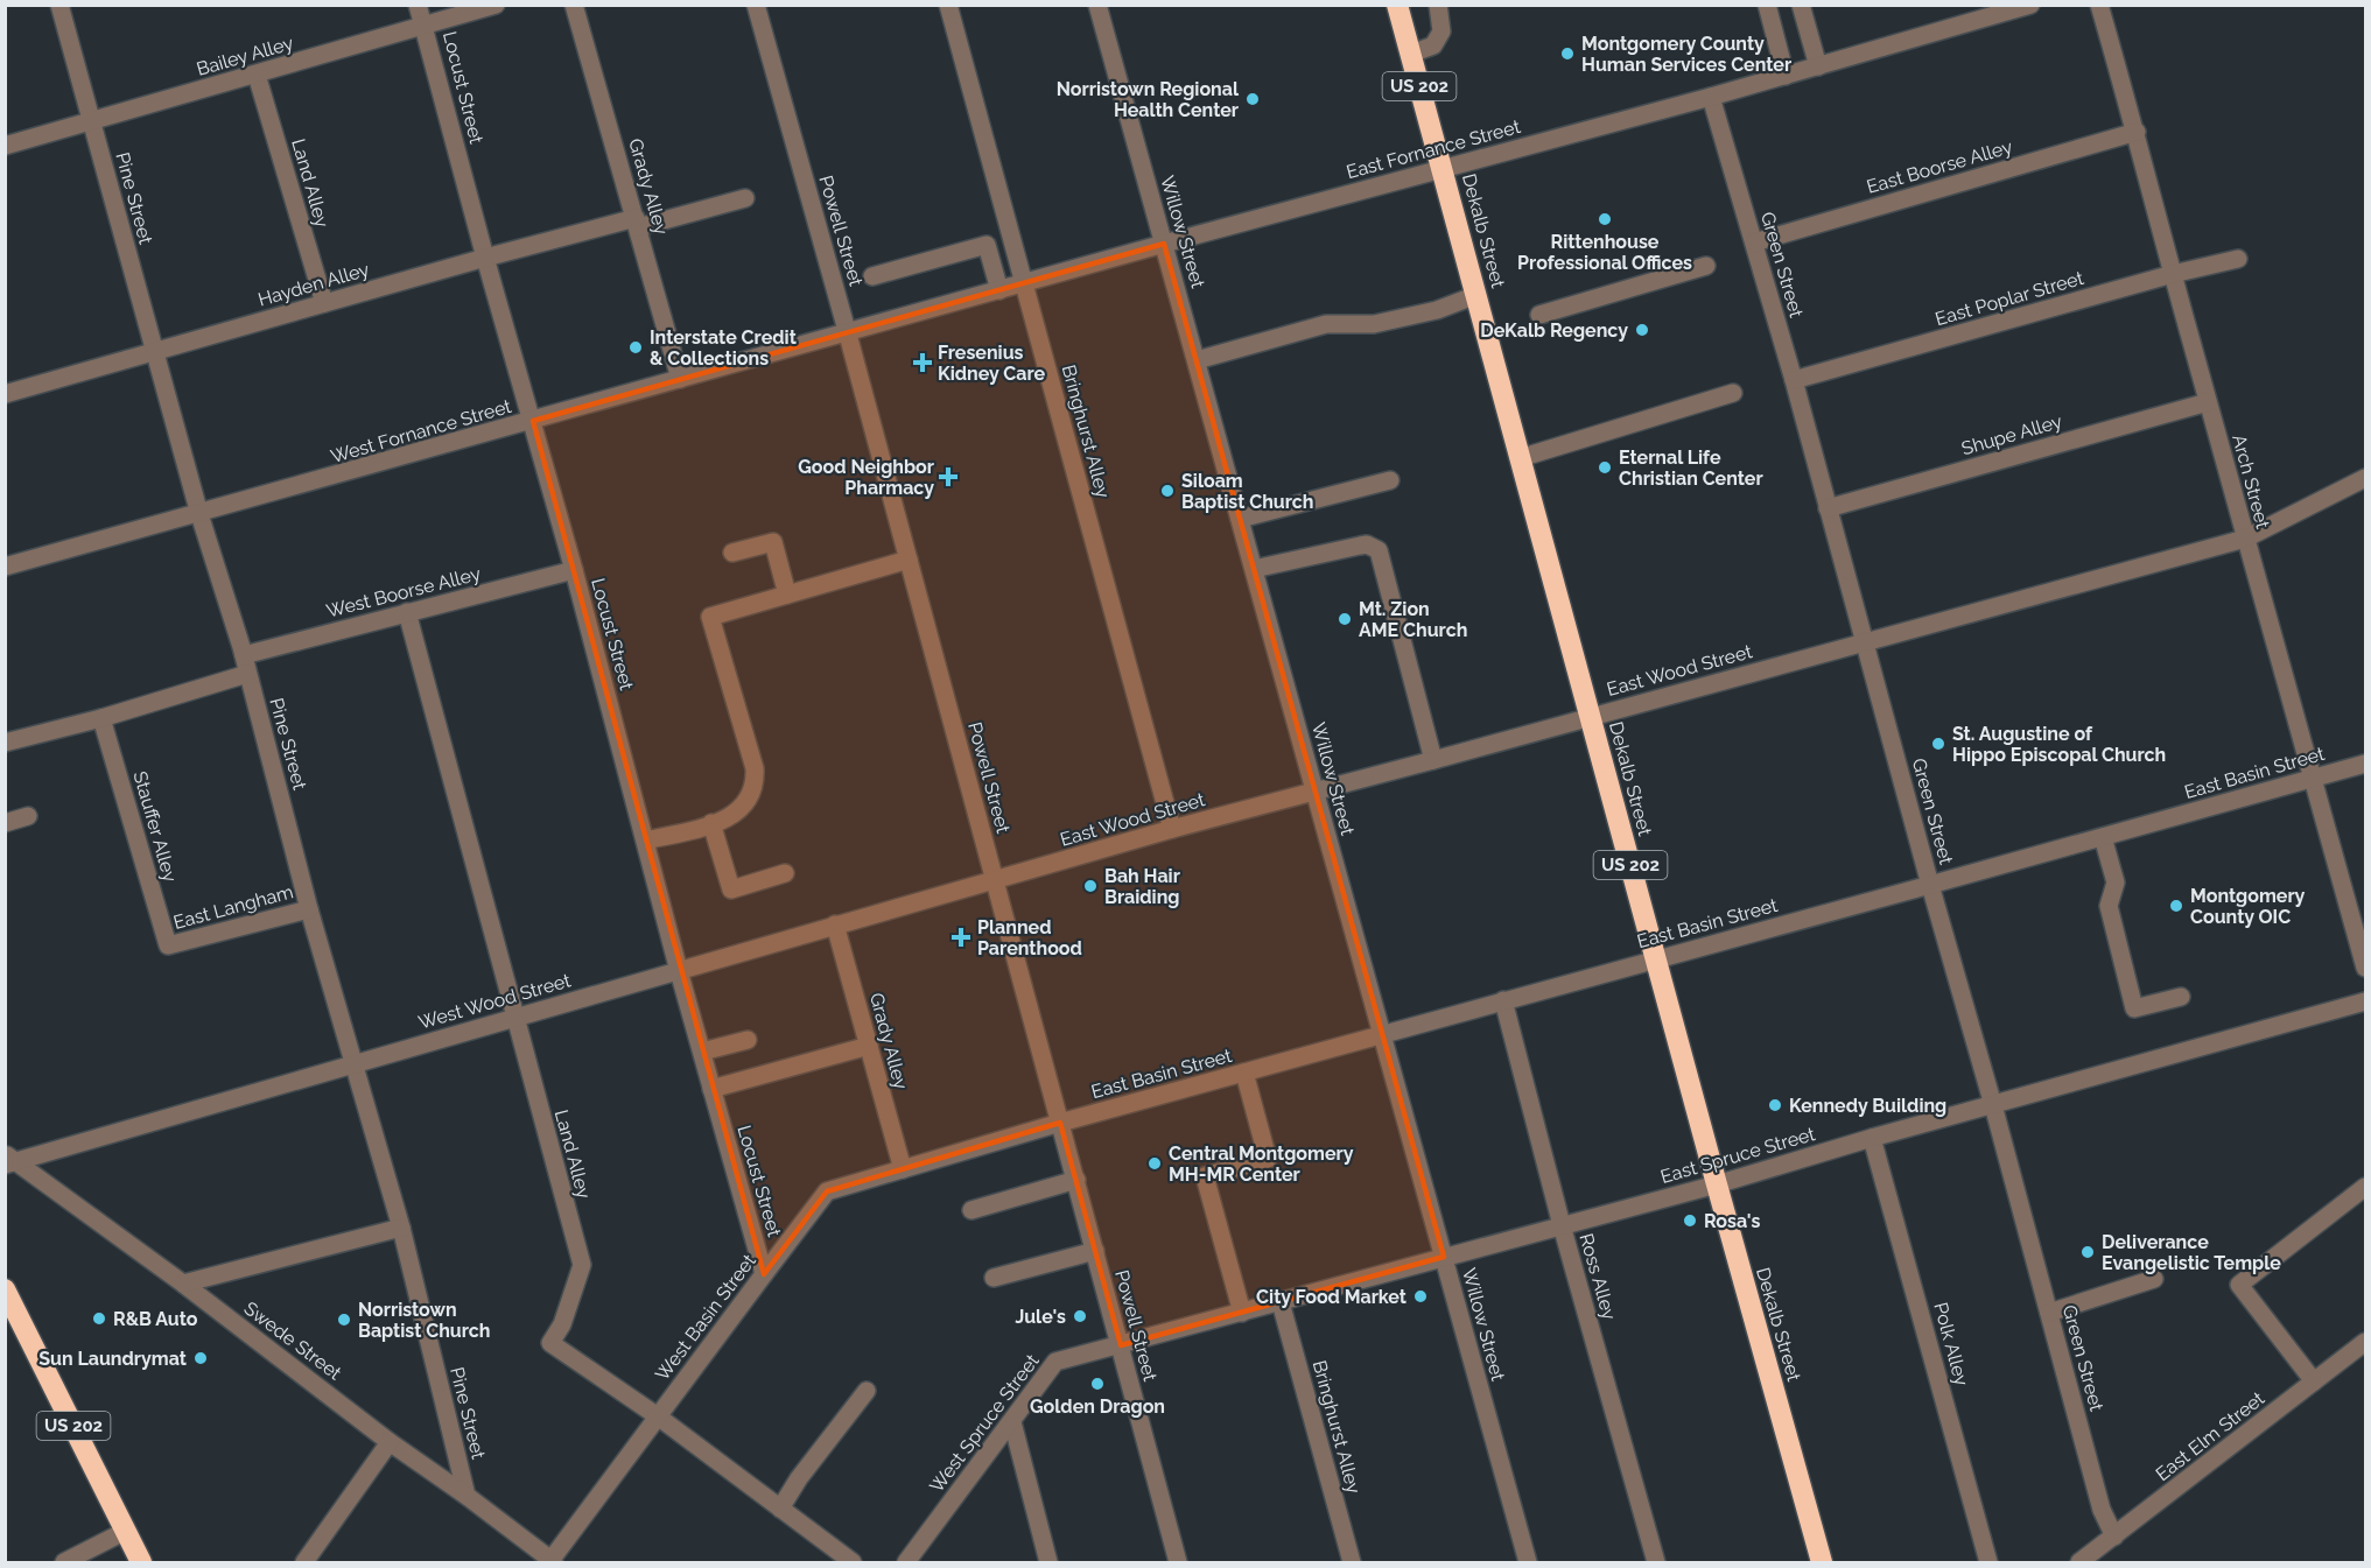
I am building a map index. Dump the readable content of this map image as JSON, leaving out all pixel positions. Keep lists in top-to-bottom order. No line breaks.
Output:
{"streets":{"highway":["US 202","Dekalb Street"],"street":["Bailey Alley","Locust Street","East Fornance Street","East Boorse Alley","Land Alley","Grady Alley","Pine Street","Powell Street","Willow Street","Green Street","Hayden Alley","East Poplar Street","West Fornance Street","Bringhurst Alley","Shupe Alley","Arch Street","West Boorse Alley","East Wood Street","East Basin Street","Stauffer Alley","East Langham","West Wood Street","East Spruce Street","Ross Alley","West Basin Street","Swede Street","Polk Alley","West Spruce Street","East Elm Street"]},"crossings":[["Bailey Alley","Locust Street"],["Bailey Alley","Land Alley"],["Bailey Alley","Pine Street"],["Locust Street","Hayden Alley"],["Locust Street","West Fornance Street"],["Locust Street","West Boorse Alley"],["Locust Street","West Wood Street"],["Locust Street","West Basin Street"],["East Fornance Street","Powell Street"],["East Fornance Street","Dekalb Street"],["East Fornance Street","Willow Street"],["East Fornance Street","Green Street"],["East Fornance Street","West Fornance Street"],["East Fornance Street","Bringhurst Alley"],["East Boorse Alley","Green Street"],["East Boorse Alley","Arch Street"],["Land Alley","Hayden Alley"],["Land Alley","West Boorse Alley"],["Land Alley","West Wood Street"],["Land Alley","West Basin Street"],["Grady Alley","Hayden Alley"],["Grady Alley","West Fornance Street"],["Grady Alley","West Wood Street"],["Grady Alley","West Basin Street"],["Pine Street","Hayden Alley"],["Pine Street","West Fornance Street"],["Pine Street","West Boorse Alley"],["Pine Street","East Langham"],["Pine Street","West Wood Street"],["Pine Street","Swede Street"],["Powell Street","West Fornance Street"],["Powell Street","East Wood Street"],["Powell Street","East Basin Street"],["Powell Street","West Wood Street"],["Powell Street","East Spruce Street"],["Powell Street","West Basin Street"],["Powell Street","West Spruce Street"],["Dekalb Street","East Wood Street"],["Dekalb Street","East Basin Street"],["Dekalb Street","East Spruce Street"],["Willow Street","East Wood Street"],["Willow Street","East Basin Street"],["Willow Street","East Spruce Street"],["Green Street","East Poplar Street"],["Green Street","Shupe Alley"],["Green Street","East Wood Street"],["Green Street","East Basin Street"],["Green Street","East Spruce Street"],["Green Street","East Elm Street"],["East Poplar Street","Arch Street"],["Bringhurst Alley","East Wood Street"],["Bringhurst Alley","East Spruce Street"],["Shupe Alley","Arch Street"],["Arch Street","East Wood Street"],["Arch Street","East Basin Street"],["East Wood Street","West Wood Street"],["East Basin Street","Ross Alley"],["East Basin Street","West Basin Street"],["Stauffer Alley","East Langham"],["West Wood Street","Swede Street"],["East Spruce Street","Ross Alley"],["East Spruce Street","Polk Alley"],["East Spruce Street","West Spruce Street"],["West Basin Street","Swede Street"]],"places":{"other":["Montgomery County Human Services Center","Norristown Regional Health Center","Rittenhouse Professional Offices","DeKalb Regency","Interstate Credit & Collections","Eternal Life Christian Center","Siloam Baptist Church","Mt. Zion AME Church","St. Augustine of Hippo Episcopal Church","Bah Hair Braiding","Montgomery County OIC","Kennedy Building","Central Montgomery MH-MR Center","Rosa's","Deliverance Evangelistic Temple","City Food Market","Jule's","R&B Auto","Norristown Baptist Church","Sun Laundrymat","Golden Dragon"],"health":["Fresenius Kidney Care","Good Neighbor Pharmacy","Planned Parenthood"]}}
